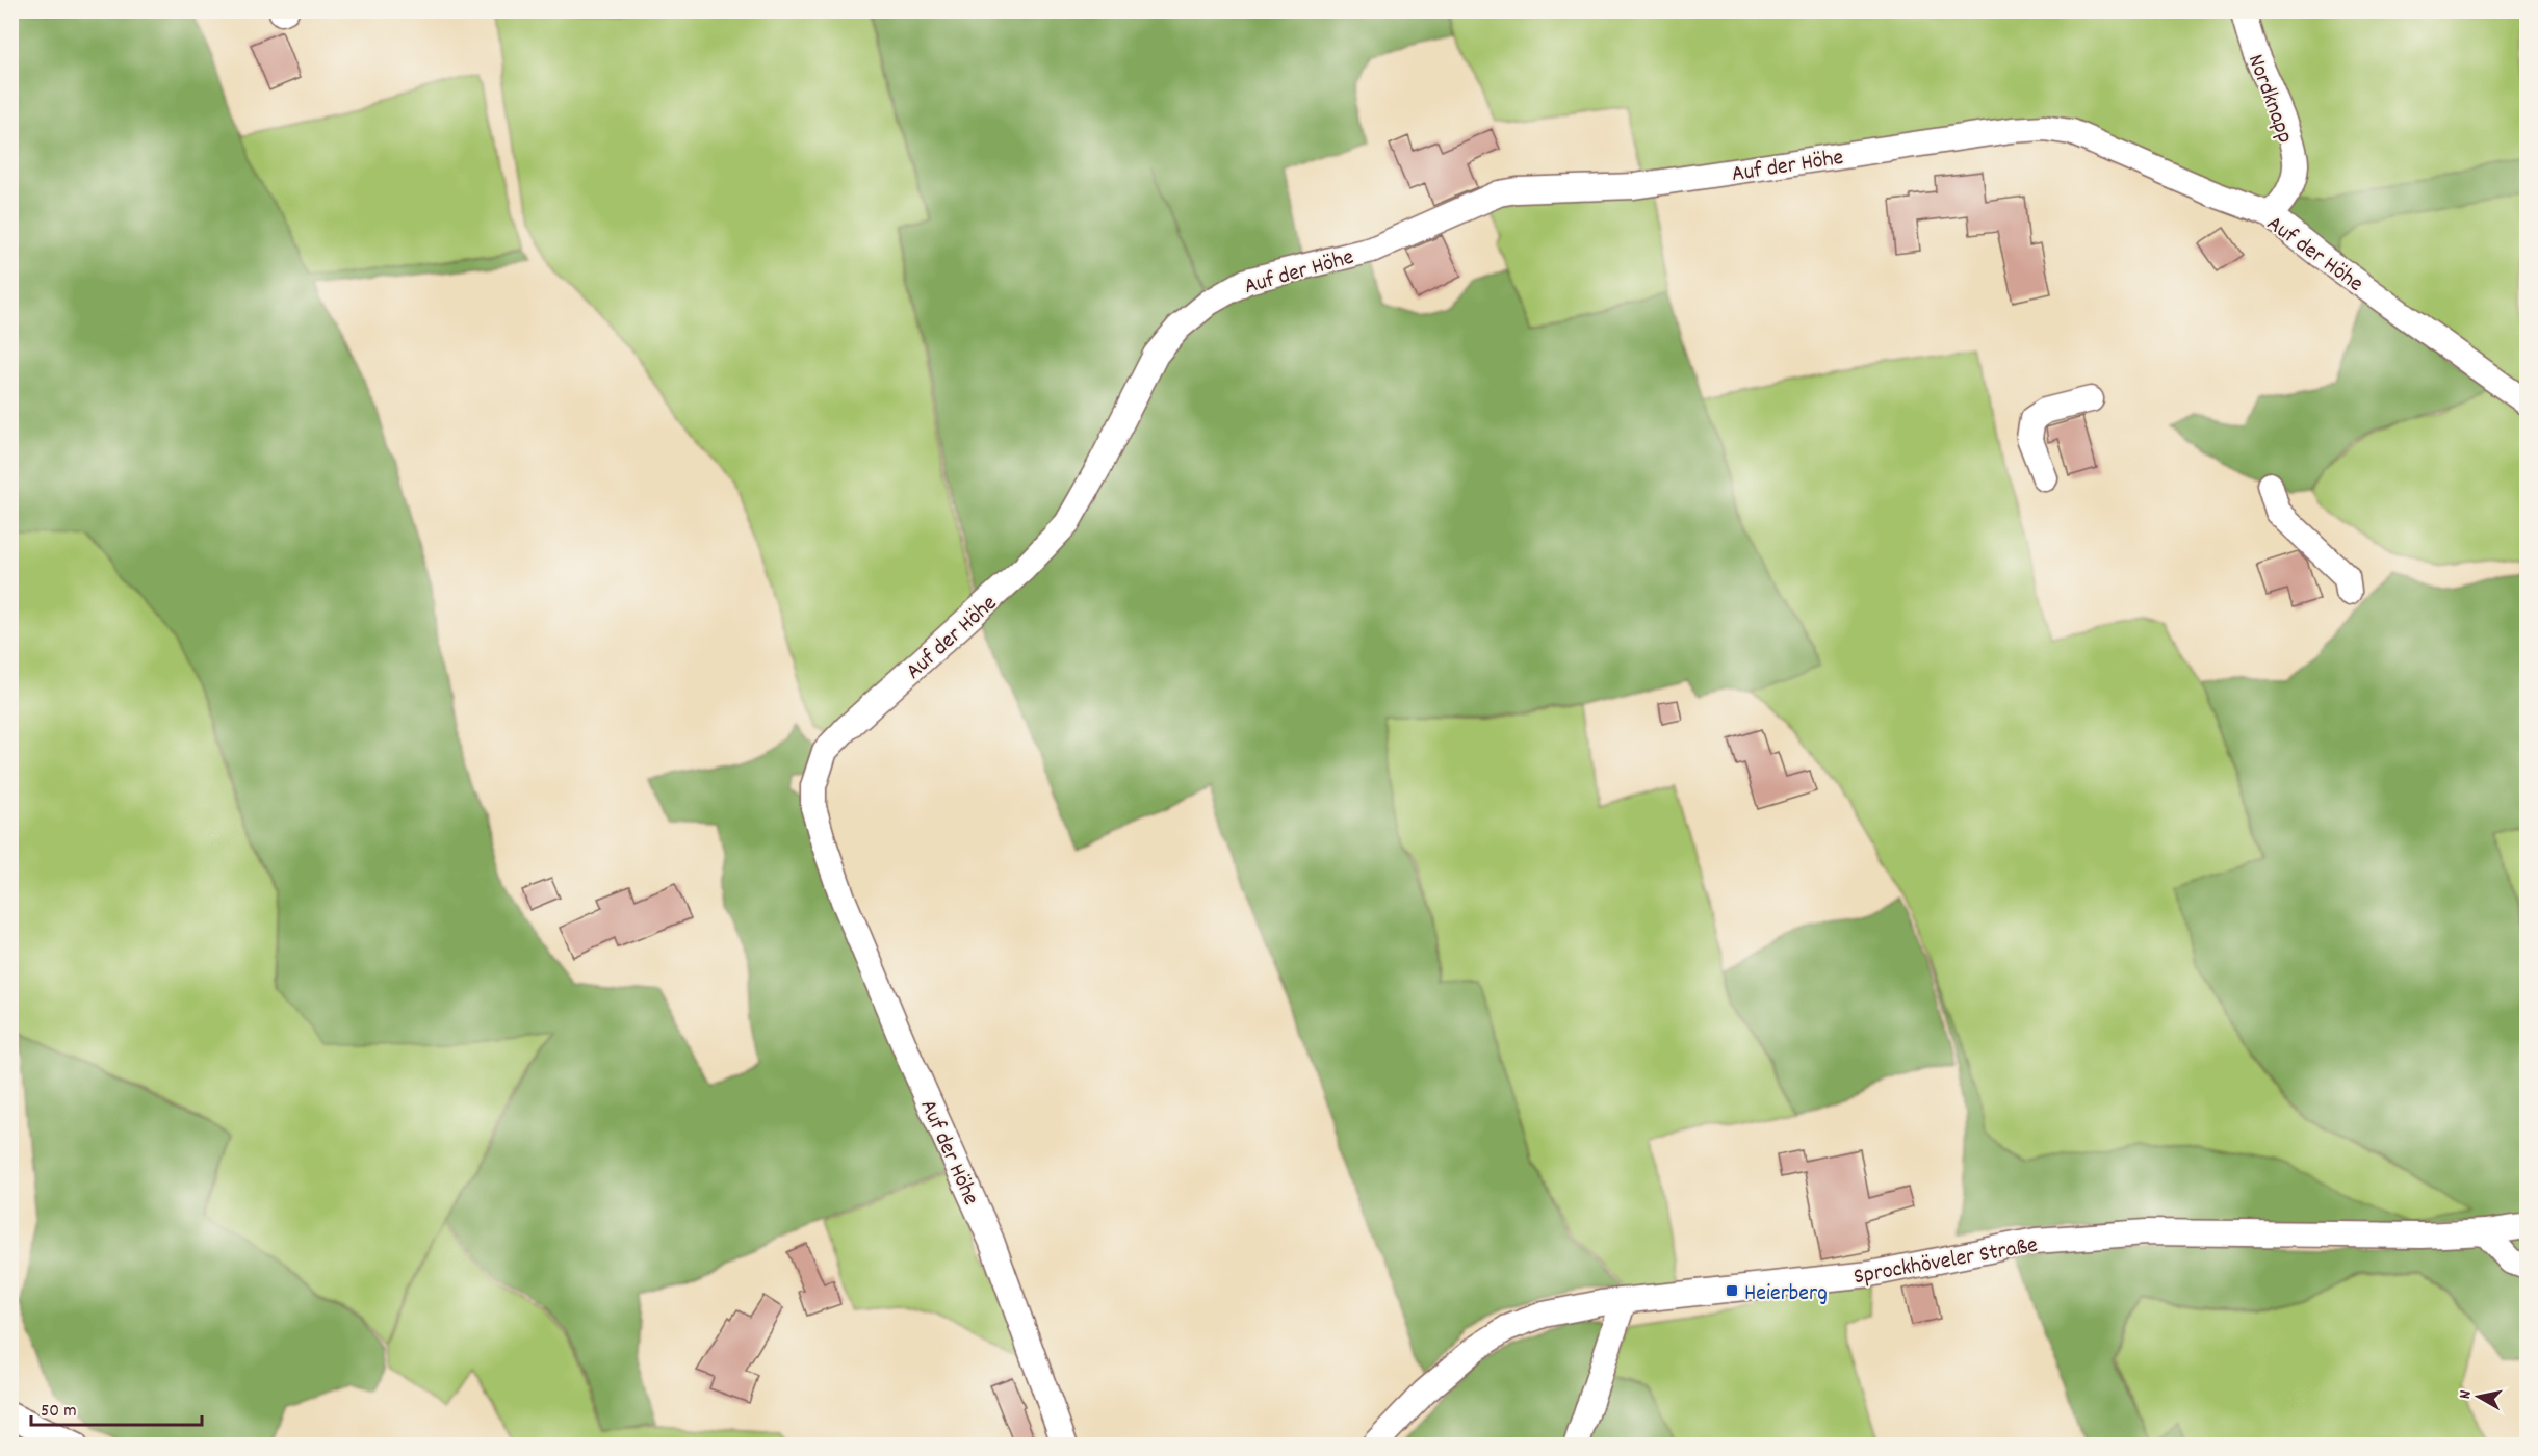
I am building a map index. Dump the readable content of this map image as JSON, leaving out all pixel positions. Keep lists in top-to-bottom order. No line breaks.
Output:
{"streets":{"street":["Nordknapp","Auf der Höhe","Sprockhöveler Straße"]},"crossings":[["Nordknapp","Auf der Höhe"]],"places":{"transit":["Heierberg"]},"scale_bar":"50 m","north":"left"}
